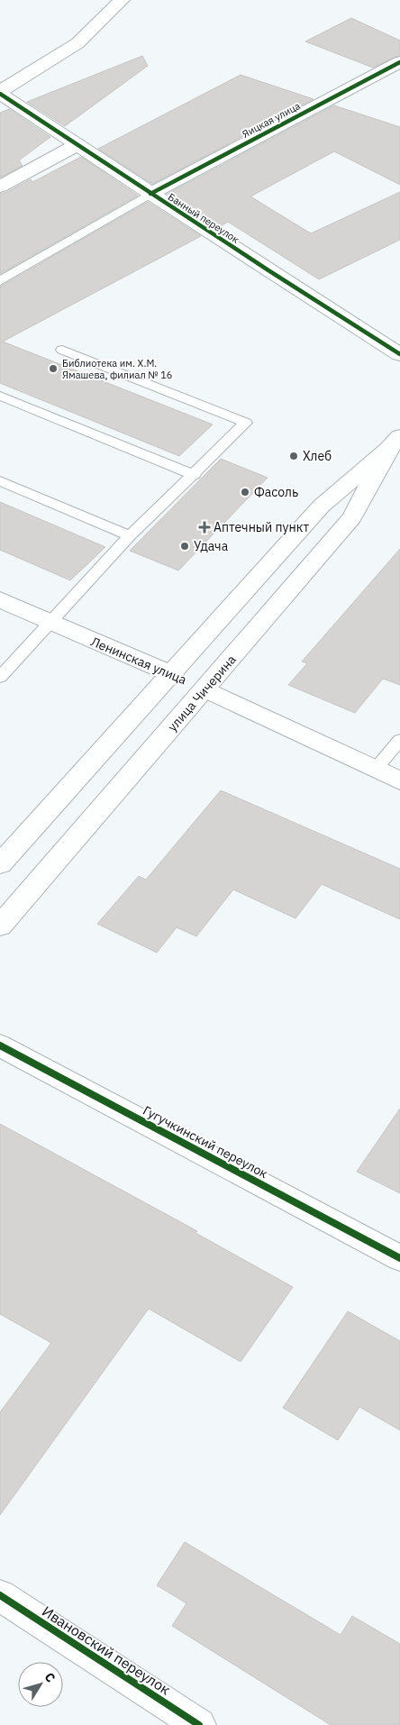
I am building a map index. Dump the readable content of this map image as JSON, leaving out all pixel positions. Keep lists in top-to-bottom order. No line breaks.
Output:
{"streets":{"street":["Яицкая улица","Банный переулок","Ленинская улица","улица Чичерина","Гугучкинский переулок","Ивановский переулок"]},"crossings":[["Яицкая улица","Банный переулок"],["Ленинская улица","улица Чичерина"]],"places":{"other":["Библиотека им. Х.М. Ямашева, филиал № 16","Хлеб","Фасоль","Удача"],"health":["Аптечный пункт"]},"north":"top right"}
